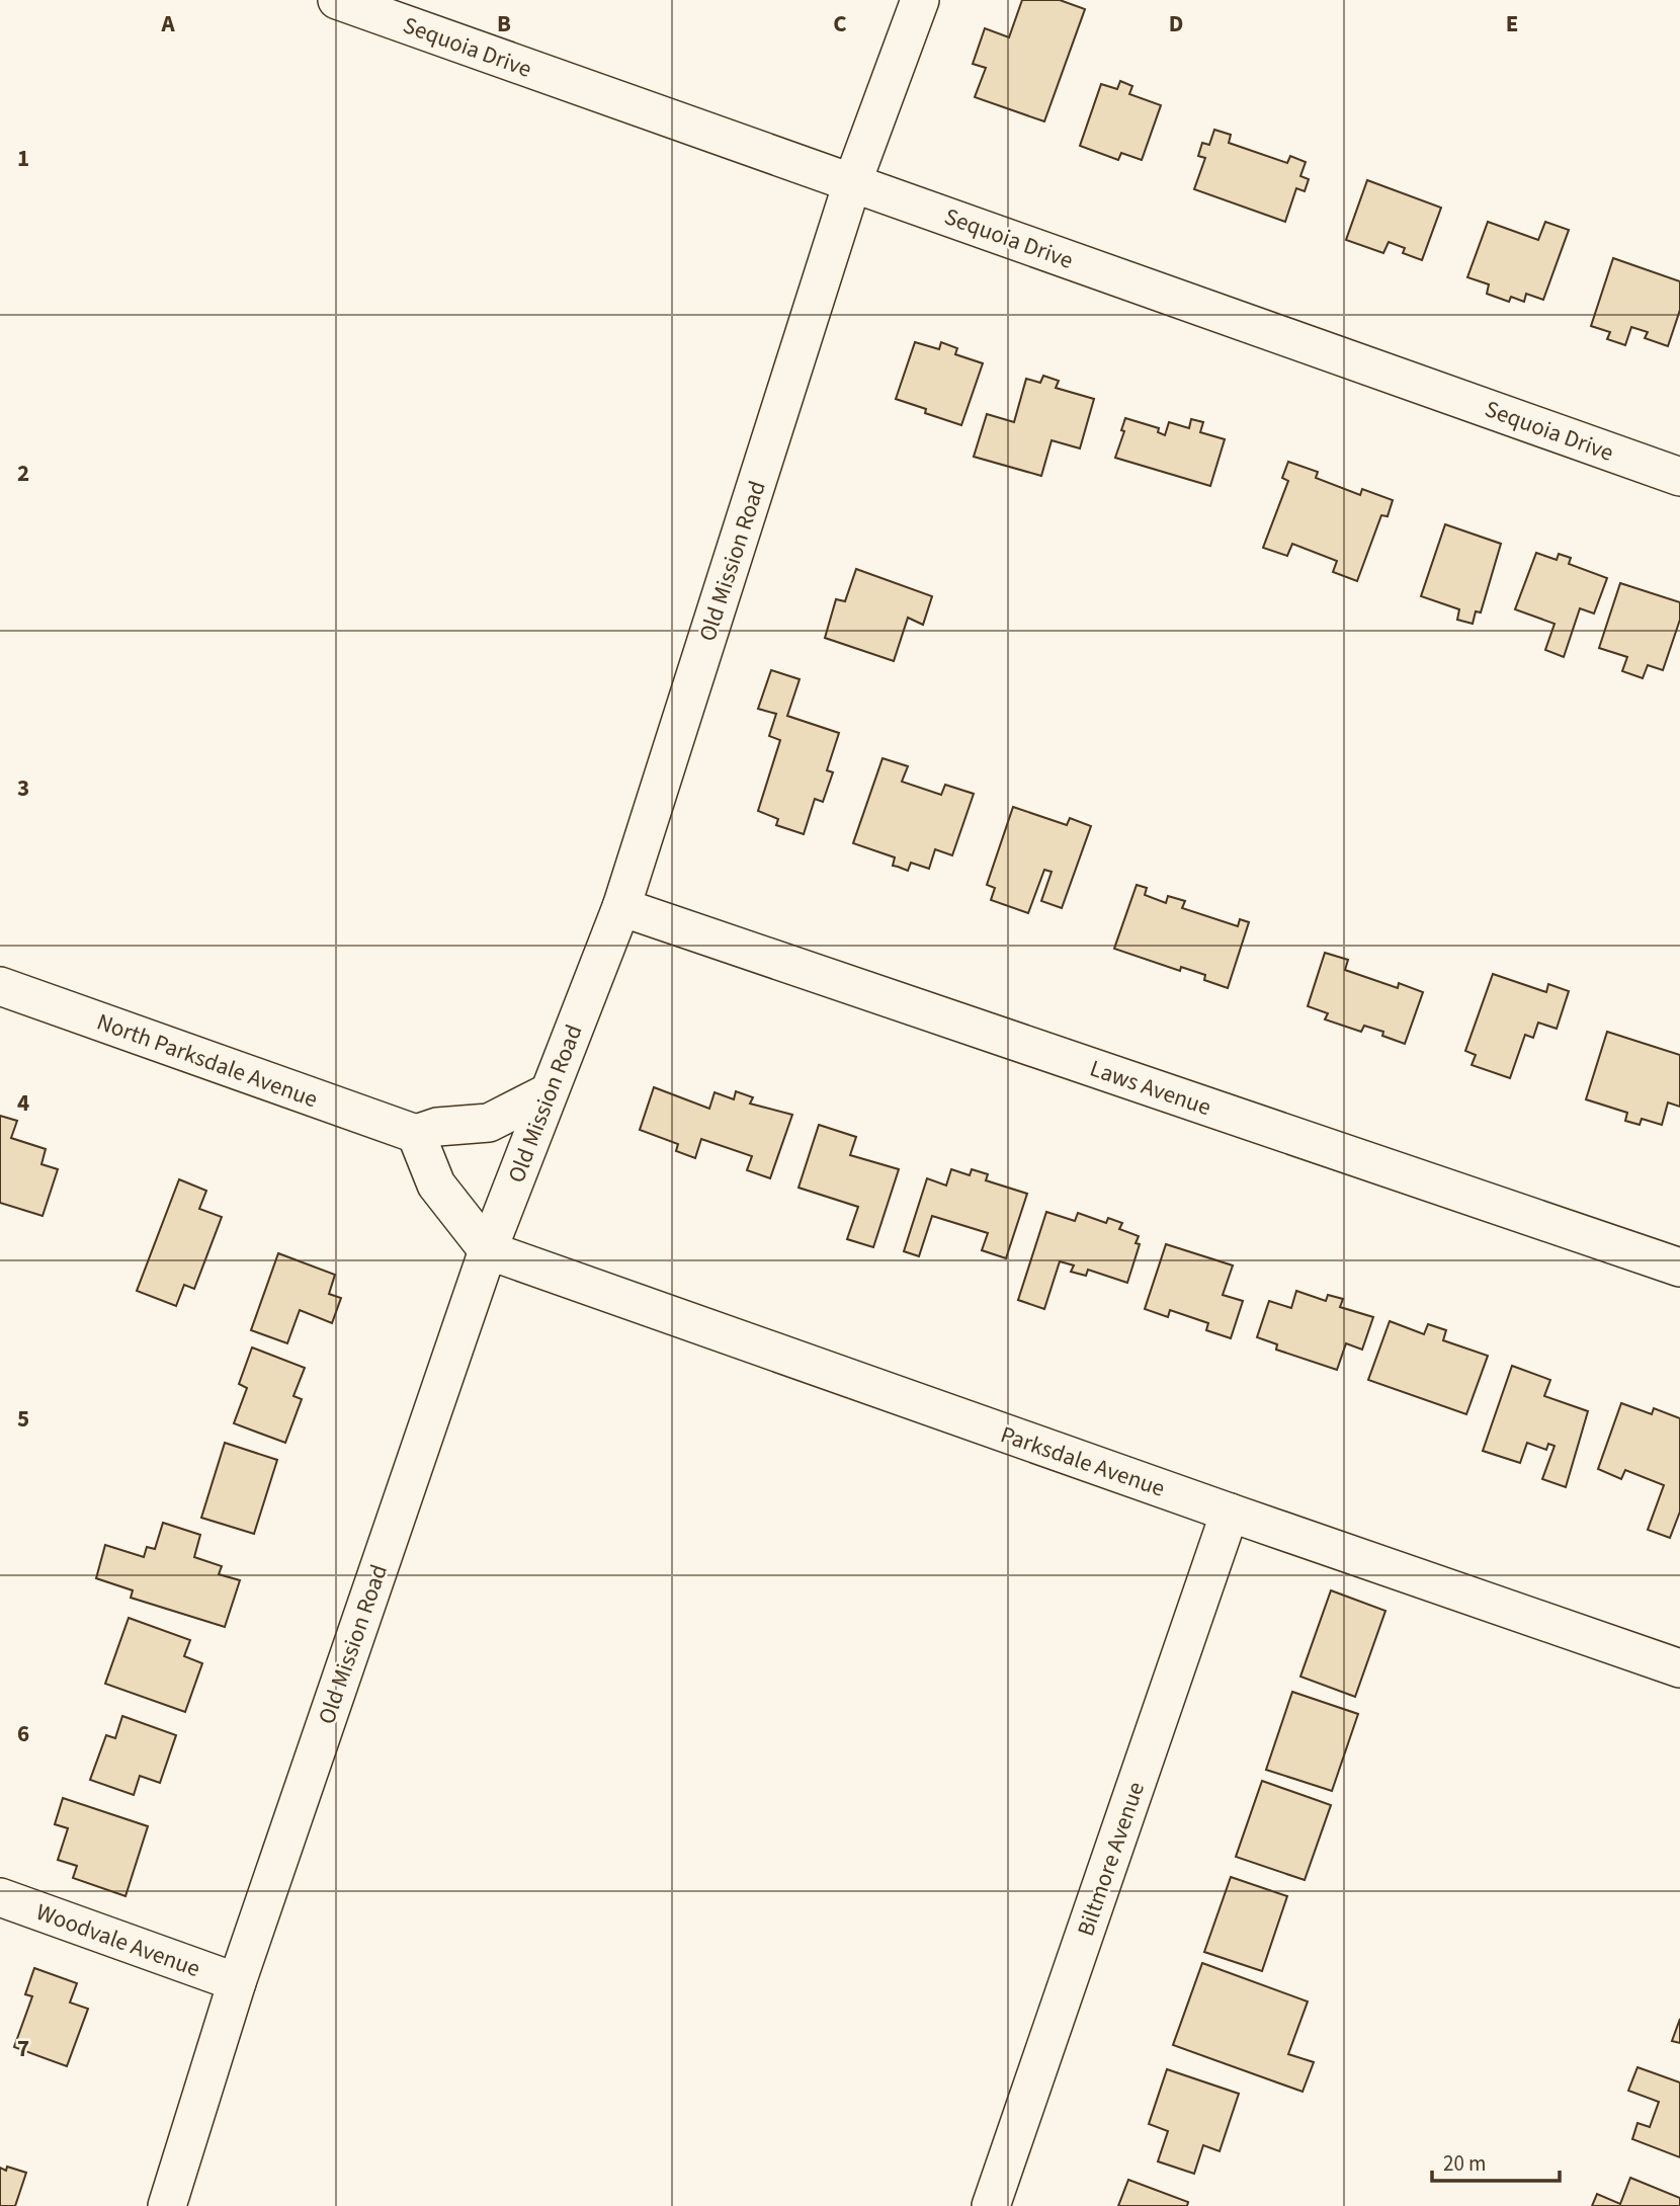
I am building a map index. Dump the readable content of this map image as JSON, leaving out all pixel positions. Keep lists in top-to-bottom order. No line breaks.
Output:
{"streets":{"street":["Sequoia Drive","Old Mission Road","North Parksdale Avenue","Laws Avenue","Parksdale Avenue","Biltmore Avenue","Woodvale Avenue"]},"crossings":[["Sequoia Drive","Old Mission Road"],["Old Mission Road","Laws Avenue"],["Old Mission Road","Parksdale Avenue"],["Old Mission Road","Woodvale Avenue"],["Parksdale Avenue","Biltmore Avenue"]],"scale_bar":"20 m","grid":{"columns":["A","B","C","D","E"],"rows":["1","2","3","4","5","6","7"]}}
